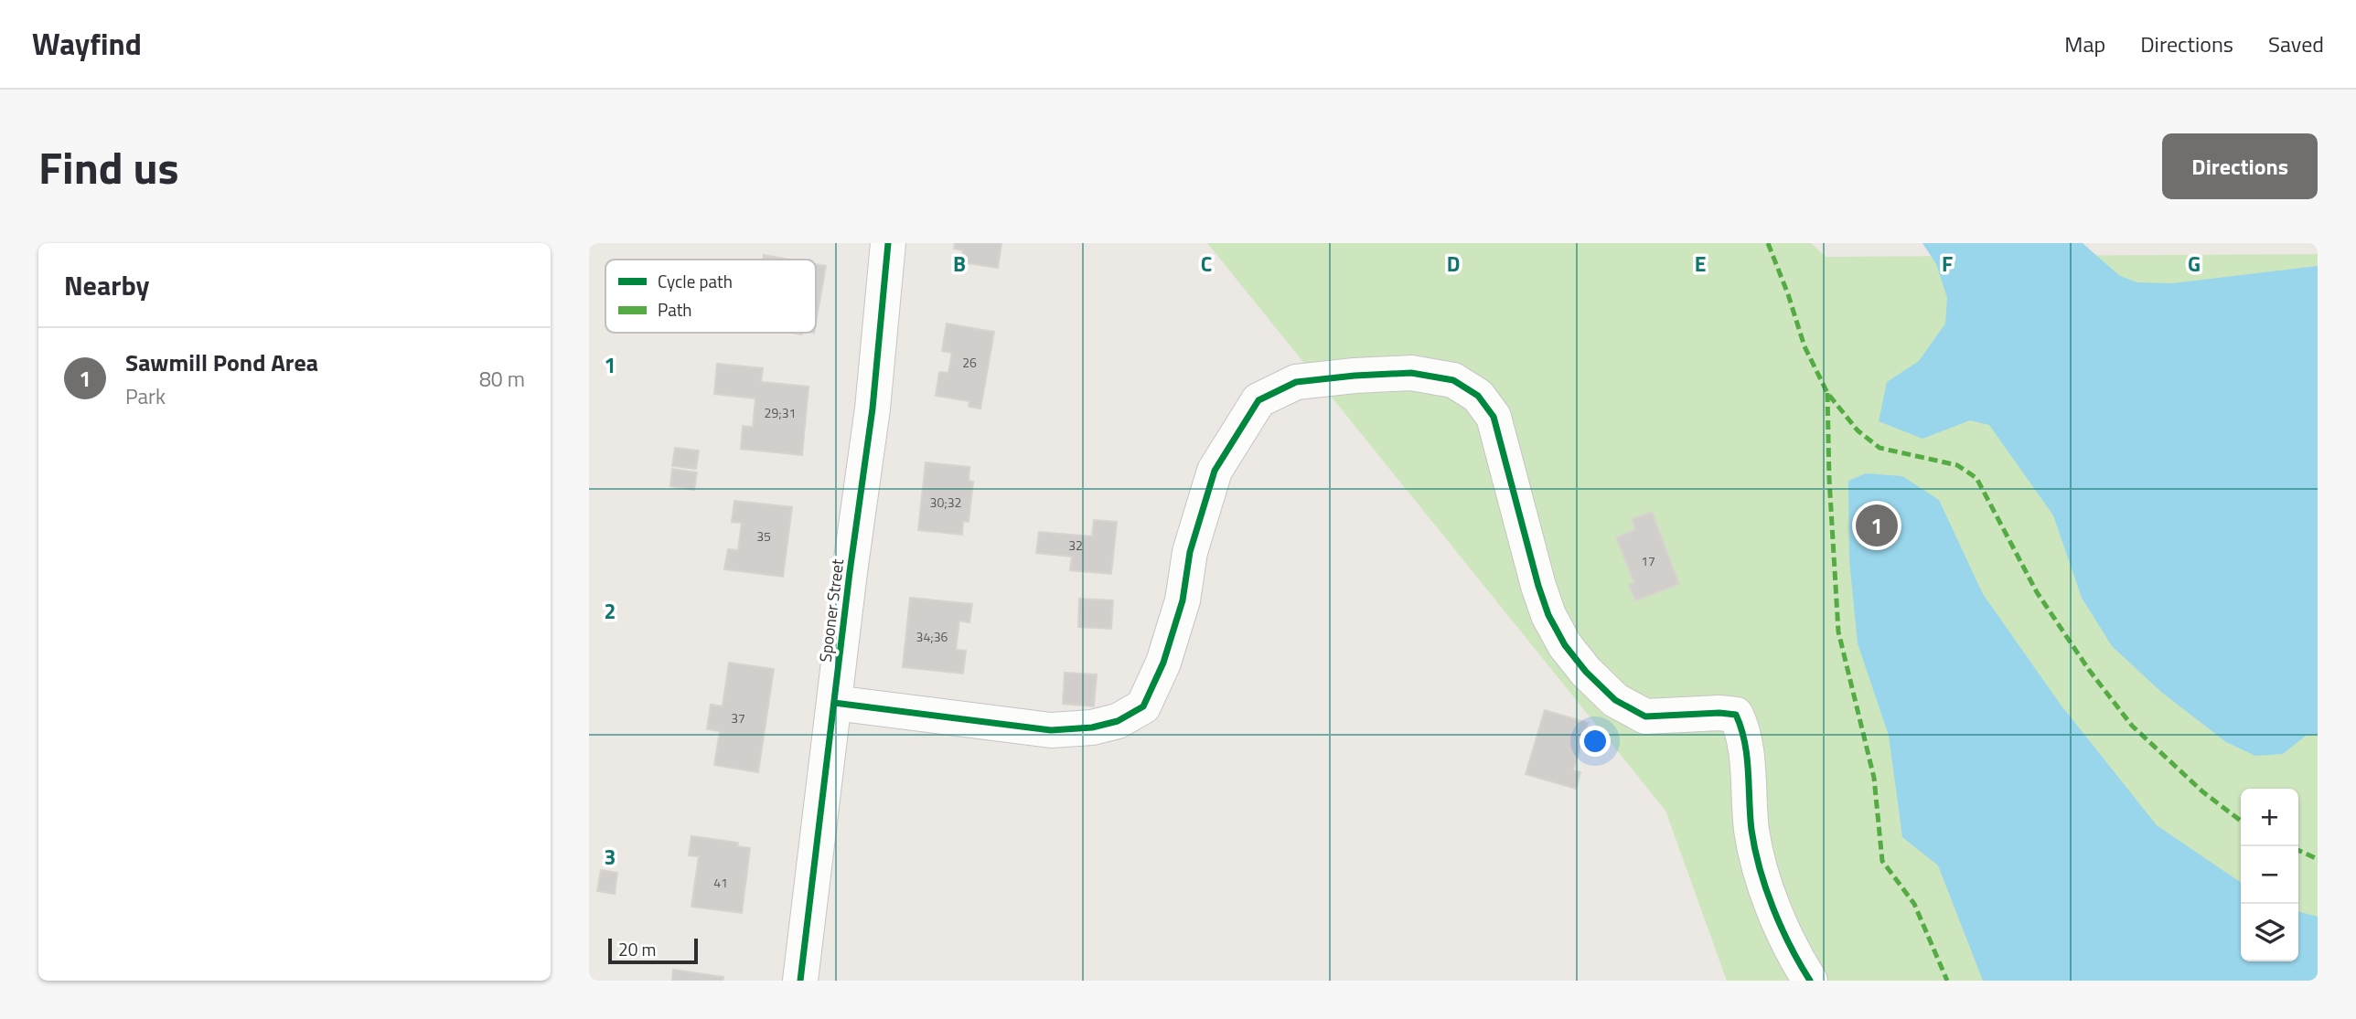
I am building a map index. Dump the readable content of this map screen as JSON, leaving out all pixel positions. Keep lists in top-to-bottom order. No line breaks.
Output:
{"streets":{"street":["Spooner Street"]},"house_numbers":["26","29;31","30;32","35","32","17","34;36","37","41"],"legend":["Cycle path","Path"],"scale_bar":"20 m","page":{"header":"Wayfind","nav":["Map","Directions","Saved"],"title":"Find us","buttons":"Directions","heading":"Nearby","list":[{"mark":"1","name":"Sawmill Pond Area","note":"Park","value":"80 m"}],"pins":"1","map_buttons":["+","−"],"scale":"20 m"},"grid":{"columns":["B","C","D","E","F","G"],"rows":["1","2","3"]}}
